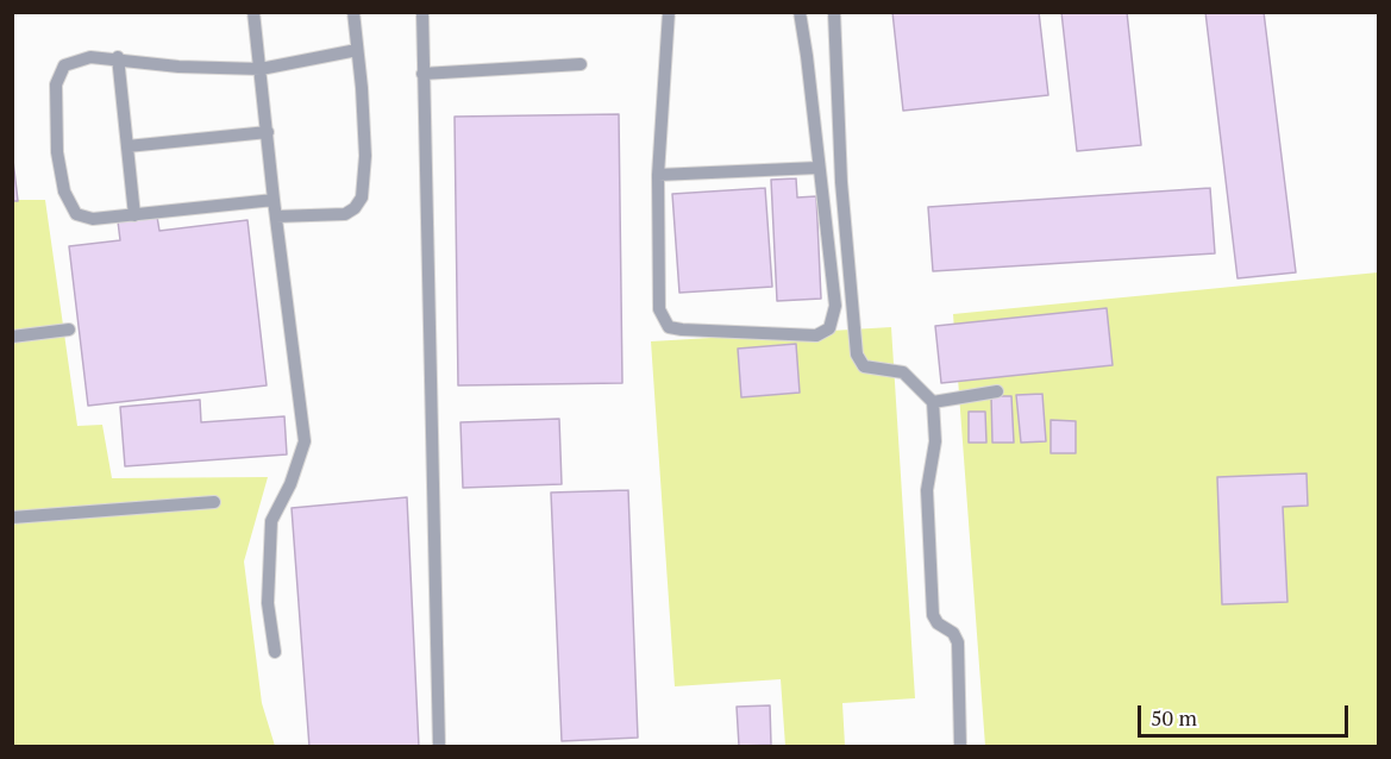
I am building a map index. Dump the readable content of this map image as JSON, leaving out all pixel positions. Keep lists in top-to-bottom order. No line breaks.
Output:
{"scale_bar":"50 m"}
